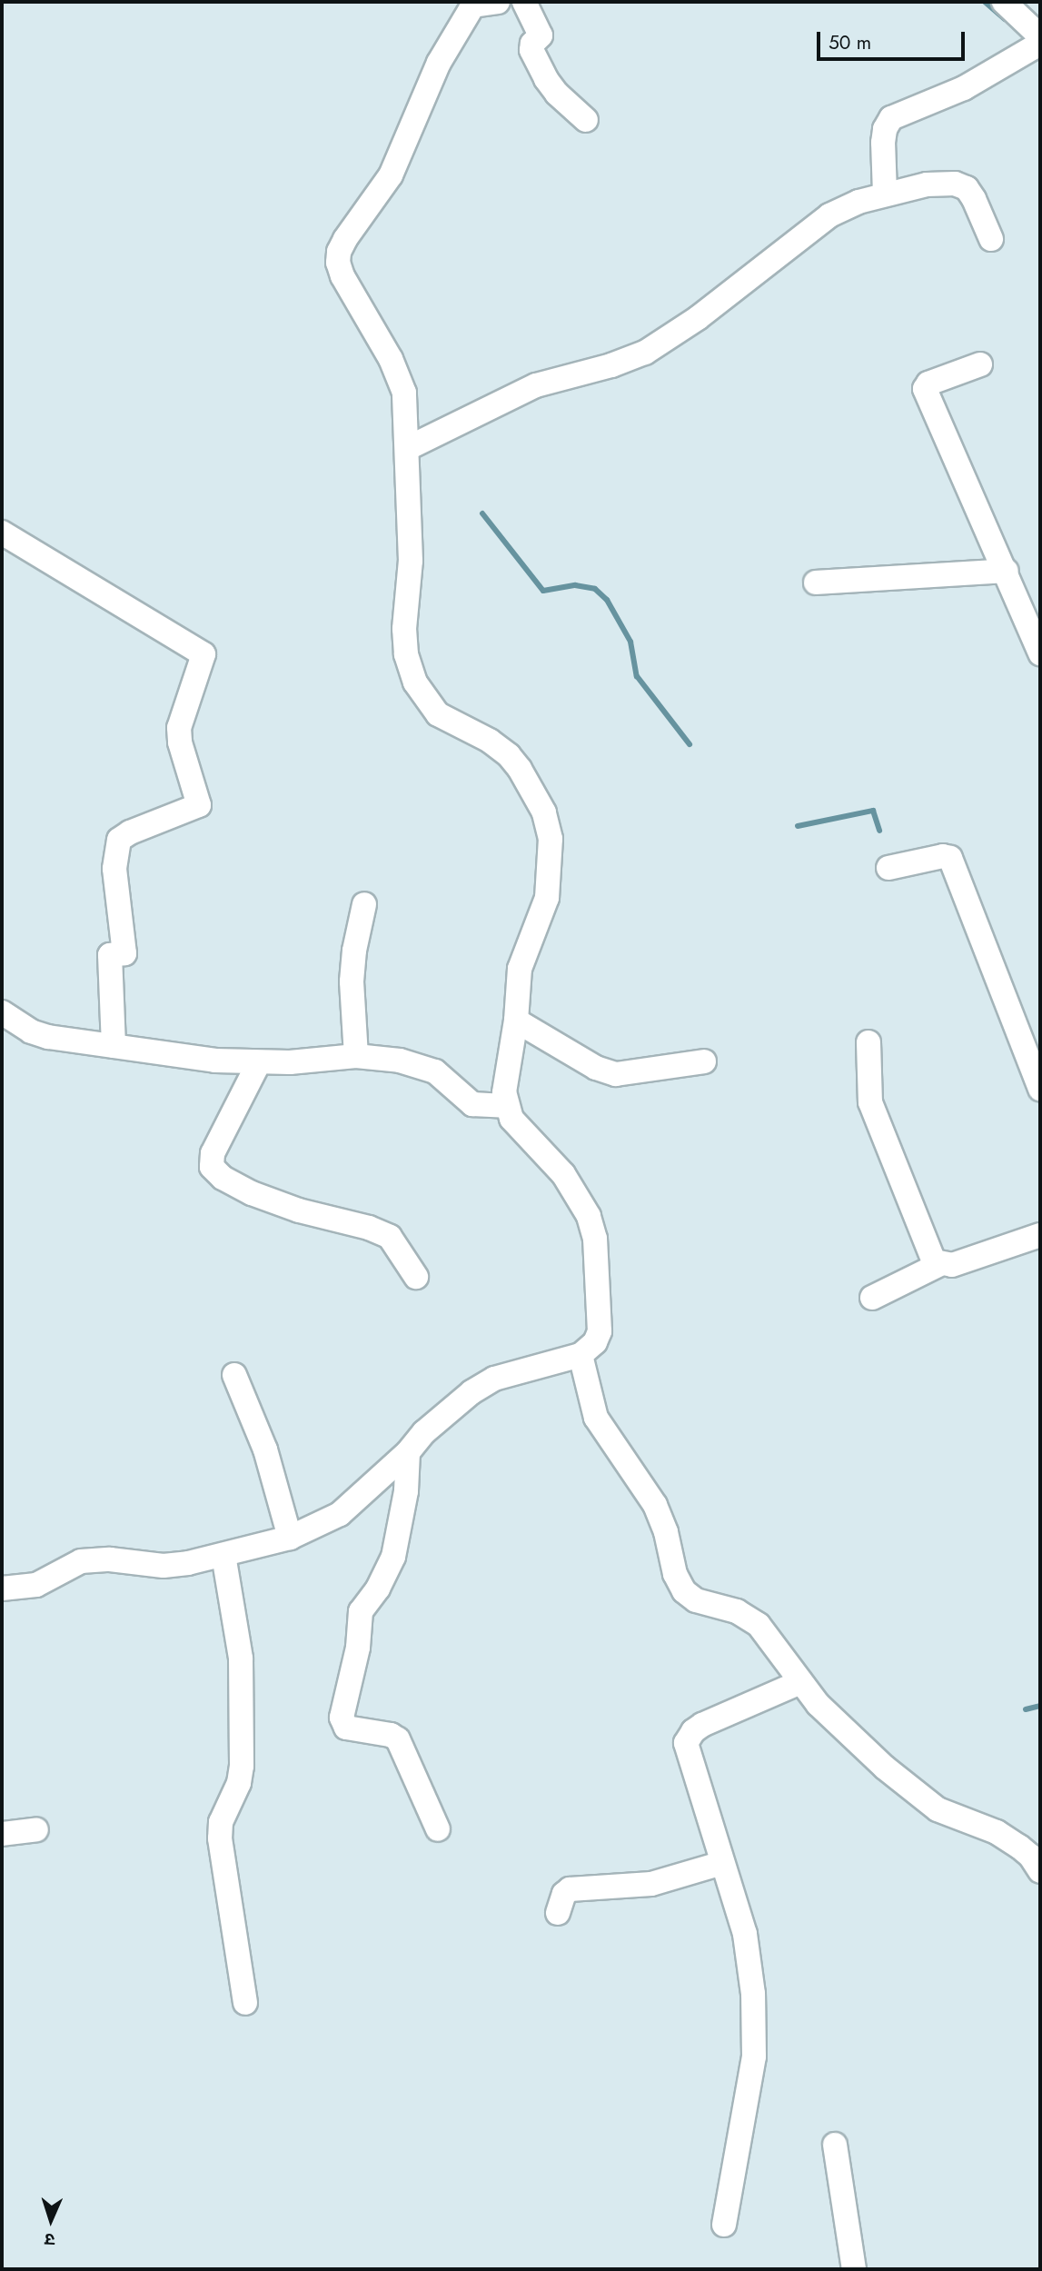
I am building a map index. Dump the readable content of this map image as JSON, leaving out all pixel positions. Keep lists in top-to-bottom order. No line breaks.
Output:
{"scale_bar":"50 m","north":"bottom"}
